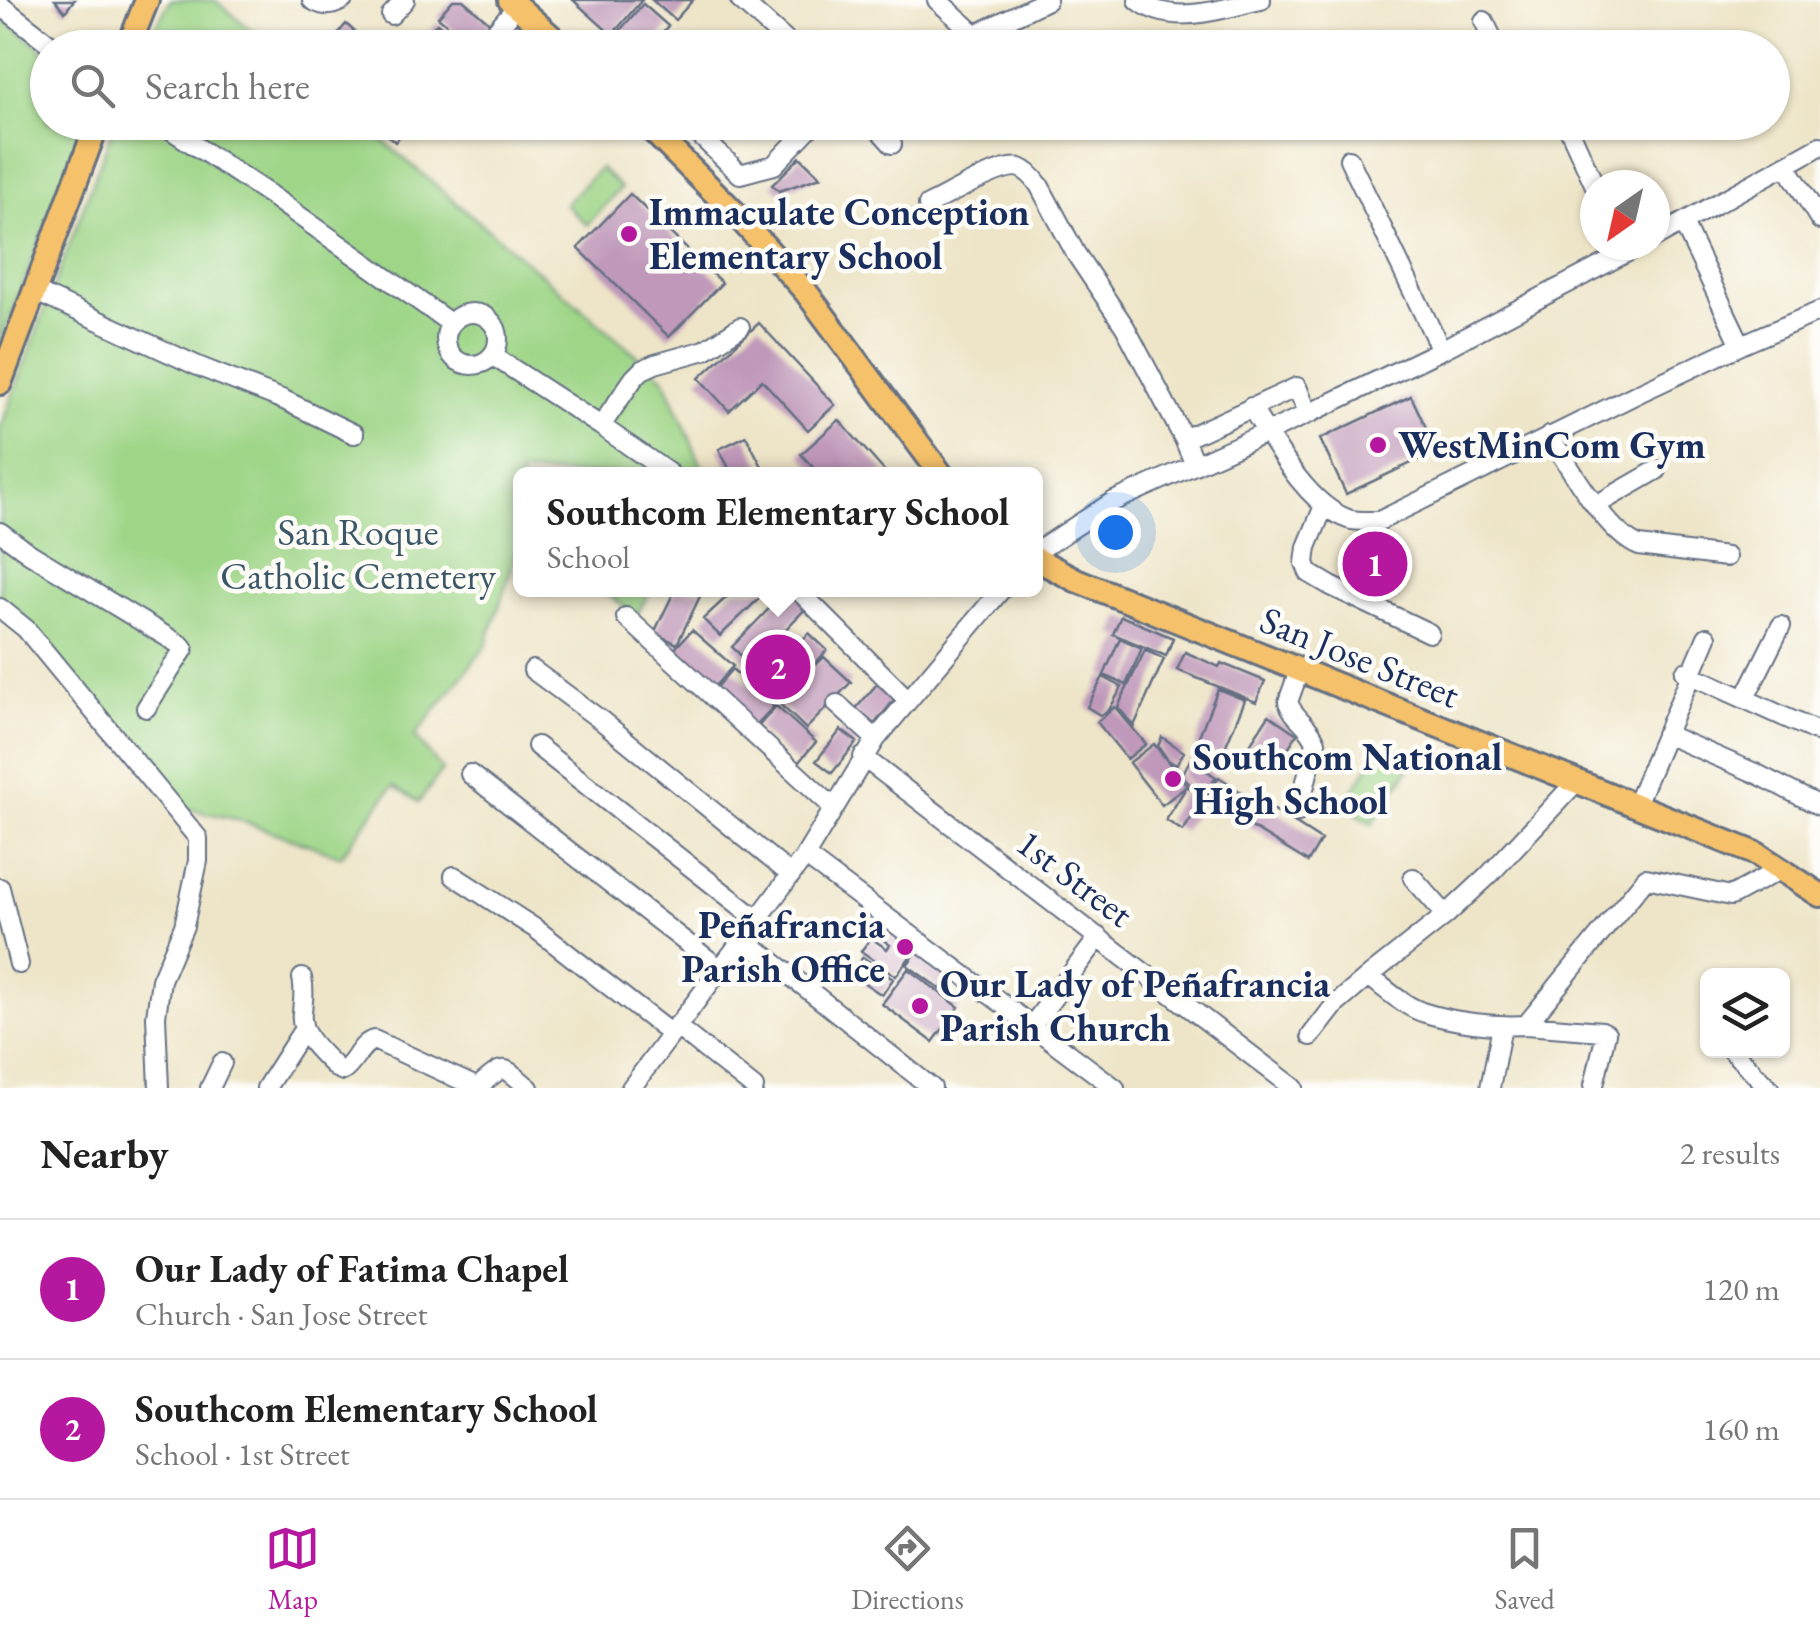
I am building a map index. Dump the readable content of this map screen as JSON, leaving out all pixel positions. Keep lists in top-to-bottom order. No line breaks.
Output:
{"streets":{"main road":["San Jose Street"],"street":["1st Street"]},"parks":["San Roque Catholic Cemetery"],"places":["Immaculate Conception Elementary School","WestMinCom Gym","Southcom National High School","Peñafrancia Parish Office","Our Lady of Peñafrancia Parish Church"],"north":"bottom left","page":{"search":"Search here","popup":["Southcom Elementary School","School"],"pins":["1","2"],"heading":["Nearby","2 results"],"list":[{"mark":"1","name":"Our Lady of Fatima Chapel","note":"Church · San Jose Street","value":"120 m"},{"mark":"2","name":"Southcom Elementary School","note":"School · 1st Street","value":"160 m"}],"nav":["Map","Directions","Saved"]}}
